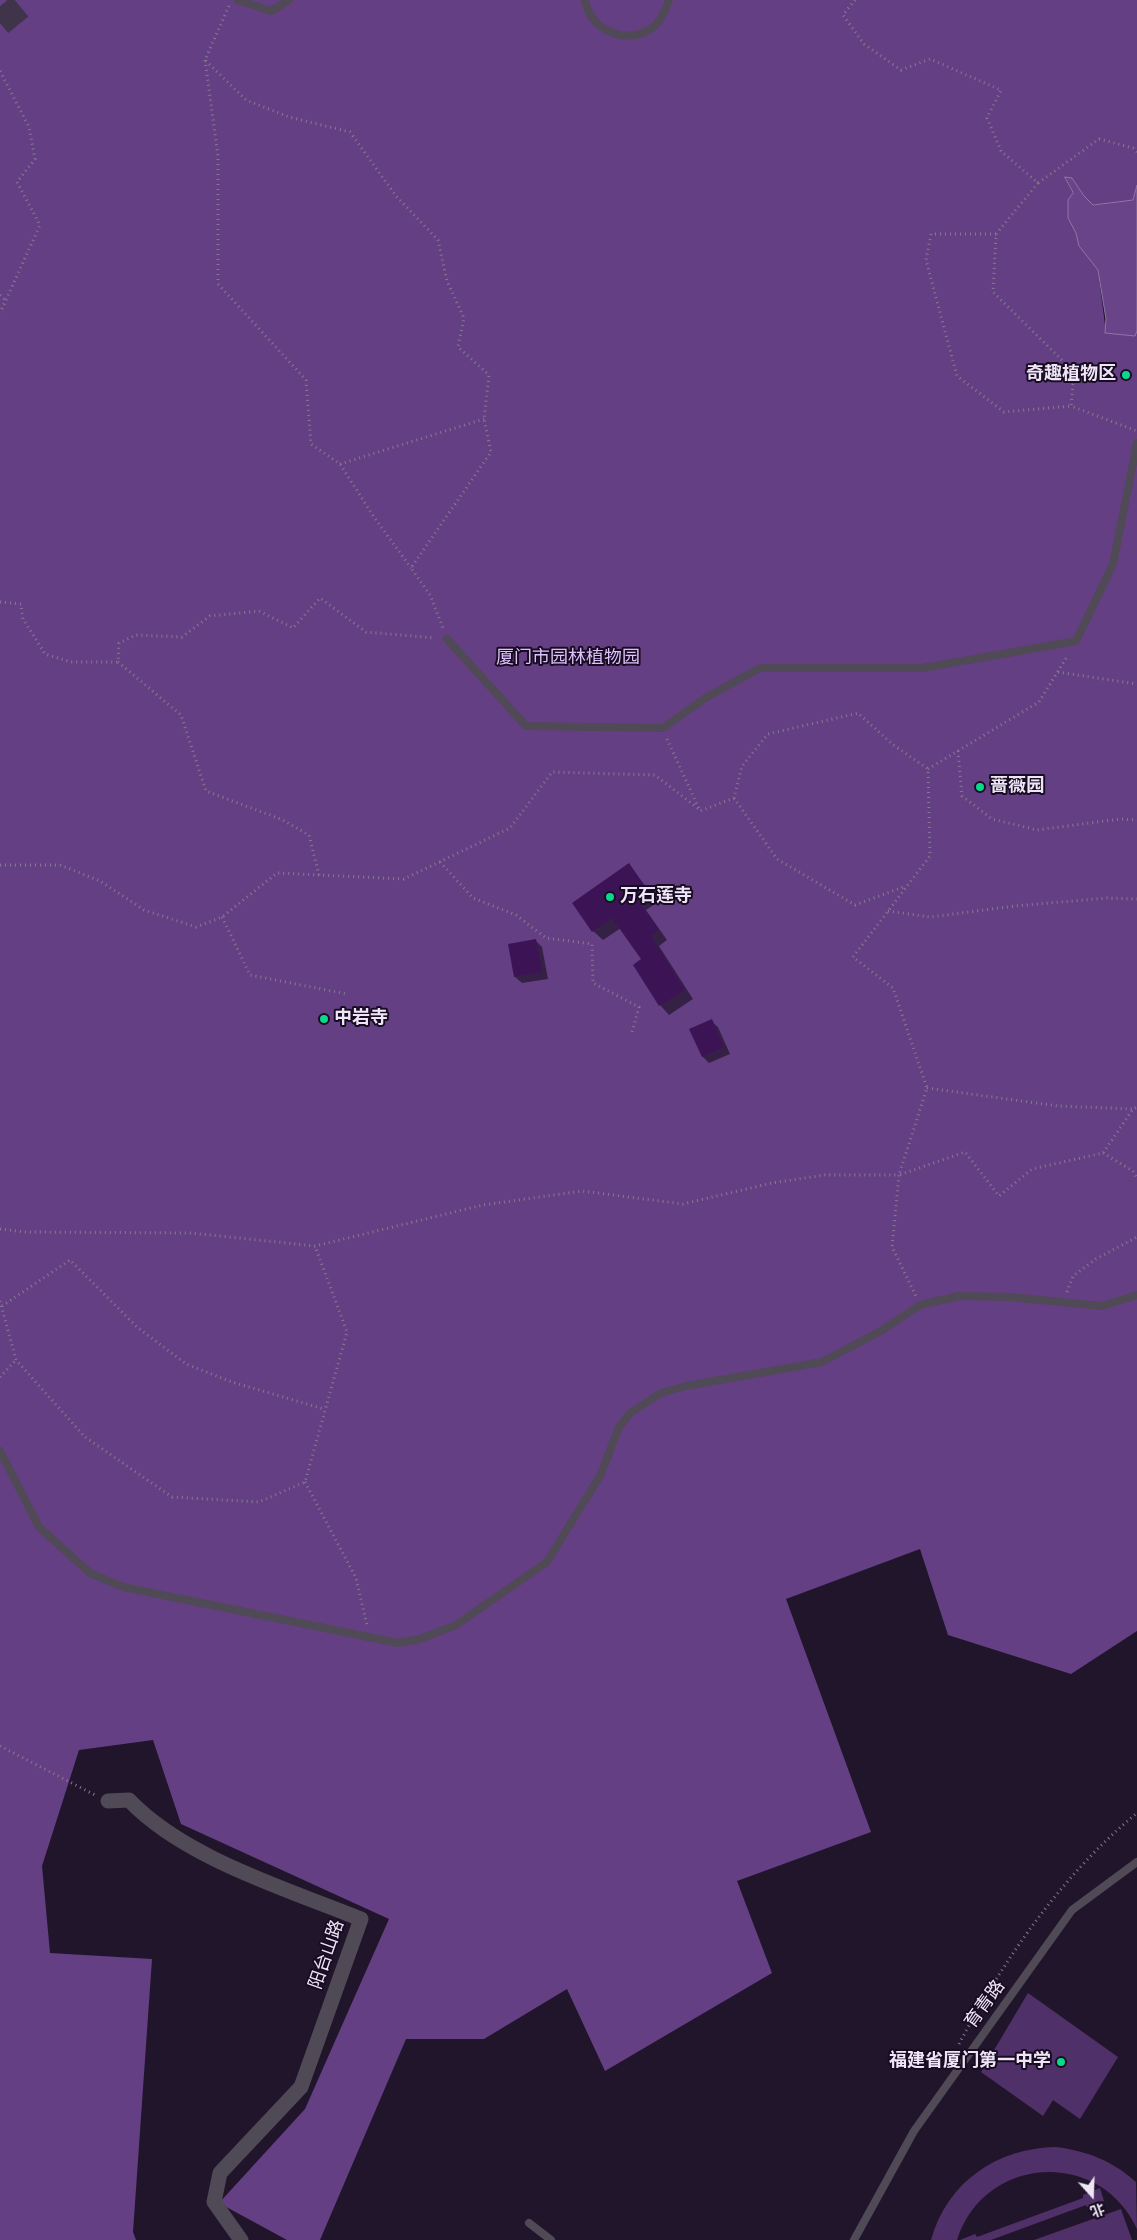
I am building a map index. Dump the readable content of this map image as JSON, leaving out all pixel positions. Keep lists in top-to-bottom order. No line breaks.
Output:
{"streets":{"street":["阳台山路"],"lane":["育青路"]},"parks":["厦门市园林植物园"],"places":["奇趣植物区","蔷薇园","万石莲寺","中岩寺","福建省厦门第一中学"],"north":"bottom"}
